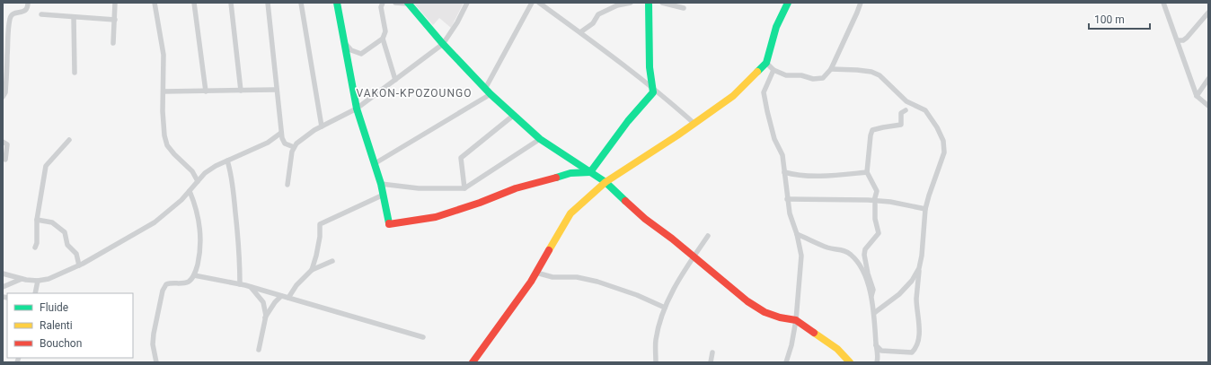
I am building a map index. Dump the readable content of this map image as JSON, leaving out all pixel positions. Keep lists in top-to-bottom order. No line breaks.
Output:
{"districts":["VAKON-KPOZOUNGO"],"legend":["Fluide","Ralenti","Bouchon"],"scale_bar":"100 m"}
